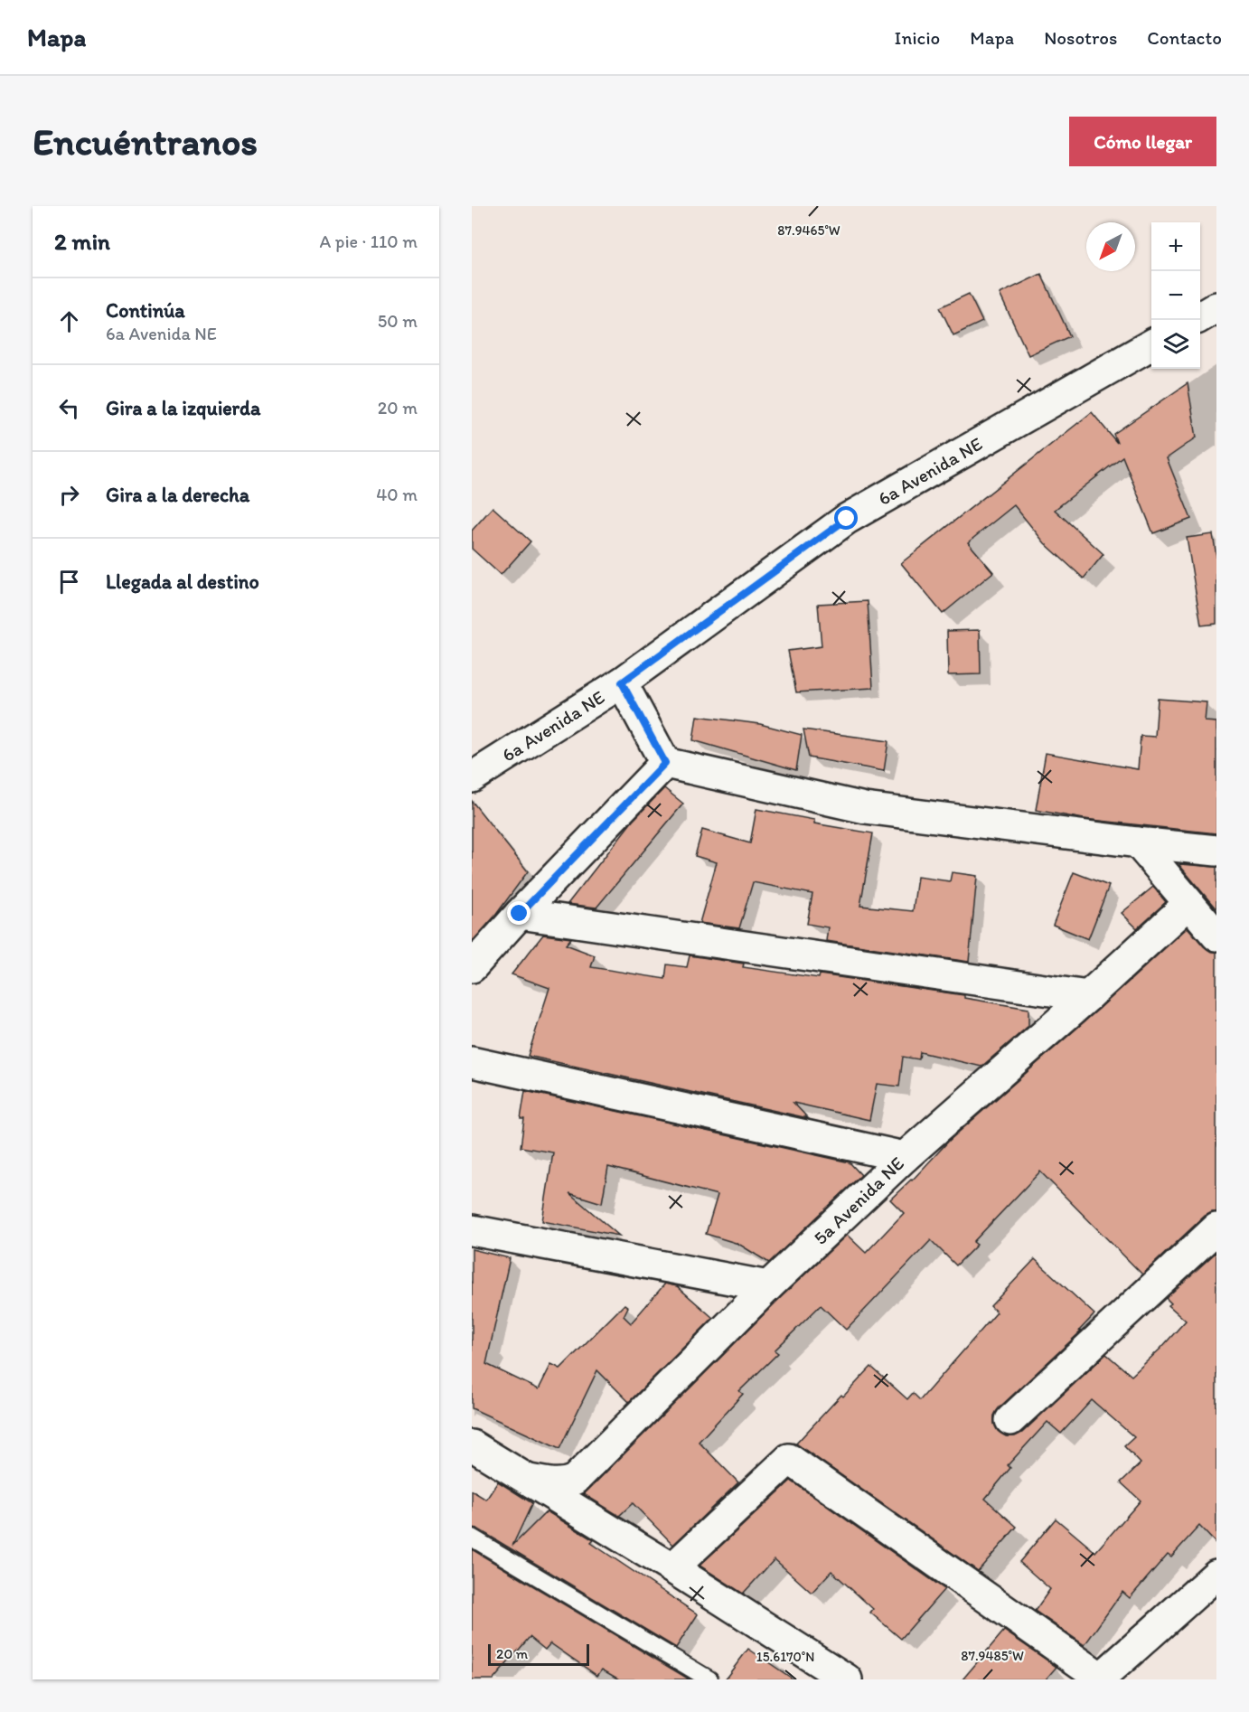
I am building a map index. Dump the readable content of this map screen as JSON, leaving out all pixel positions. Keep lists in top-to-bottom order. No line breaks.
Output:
{"streets":{"street":["6a Avenida NE","5a Avenida NE"]},"scale_bar":"20 m","north":"bottom left","page":{"header":"Mapa","nav":["Inicio","Mapa","Nosotros","Contacto"],"buttons":"Cómo llegar","title":"Encuéntranos","heading":["2 min","A pie · 110 m"],"map_buttons":["+","−"],"list":[["Continúa","6a Avenida NE","50 m"],["Gira a la izquierda","20 m"],["Gira a la derecha","40 m"],"Llegada al destino"],"scale":"20 m"},"coordinates":["87.9465°W","87.9485°W","15.6170°N"]}
